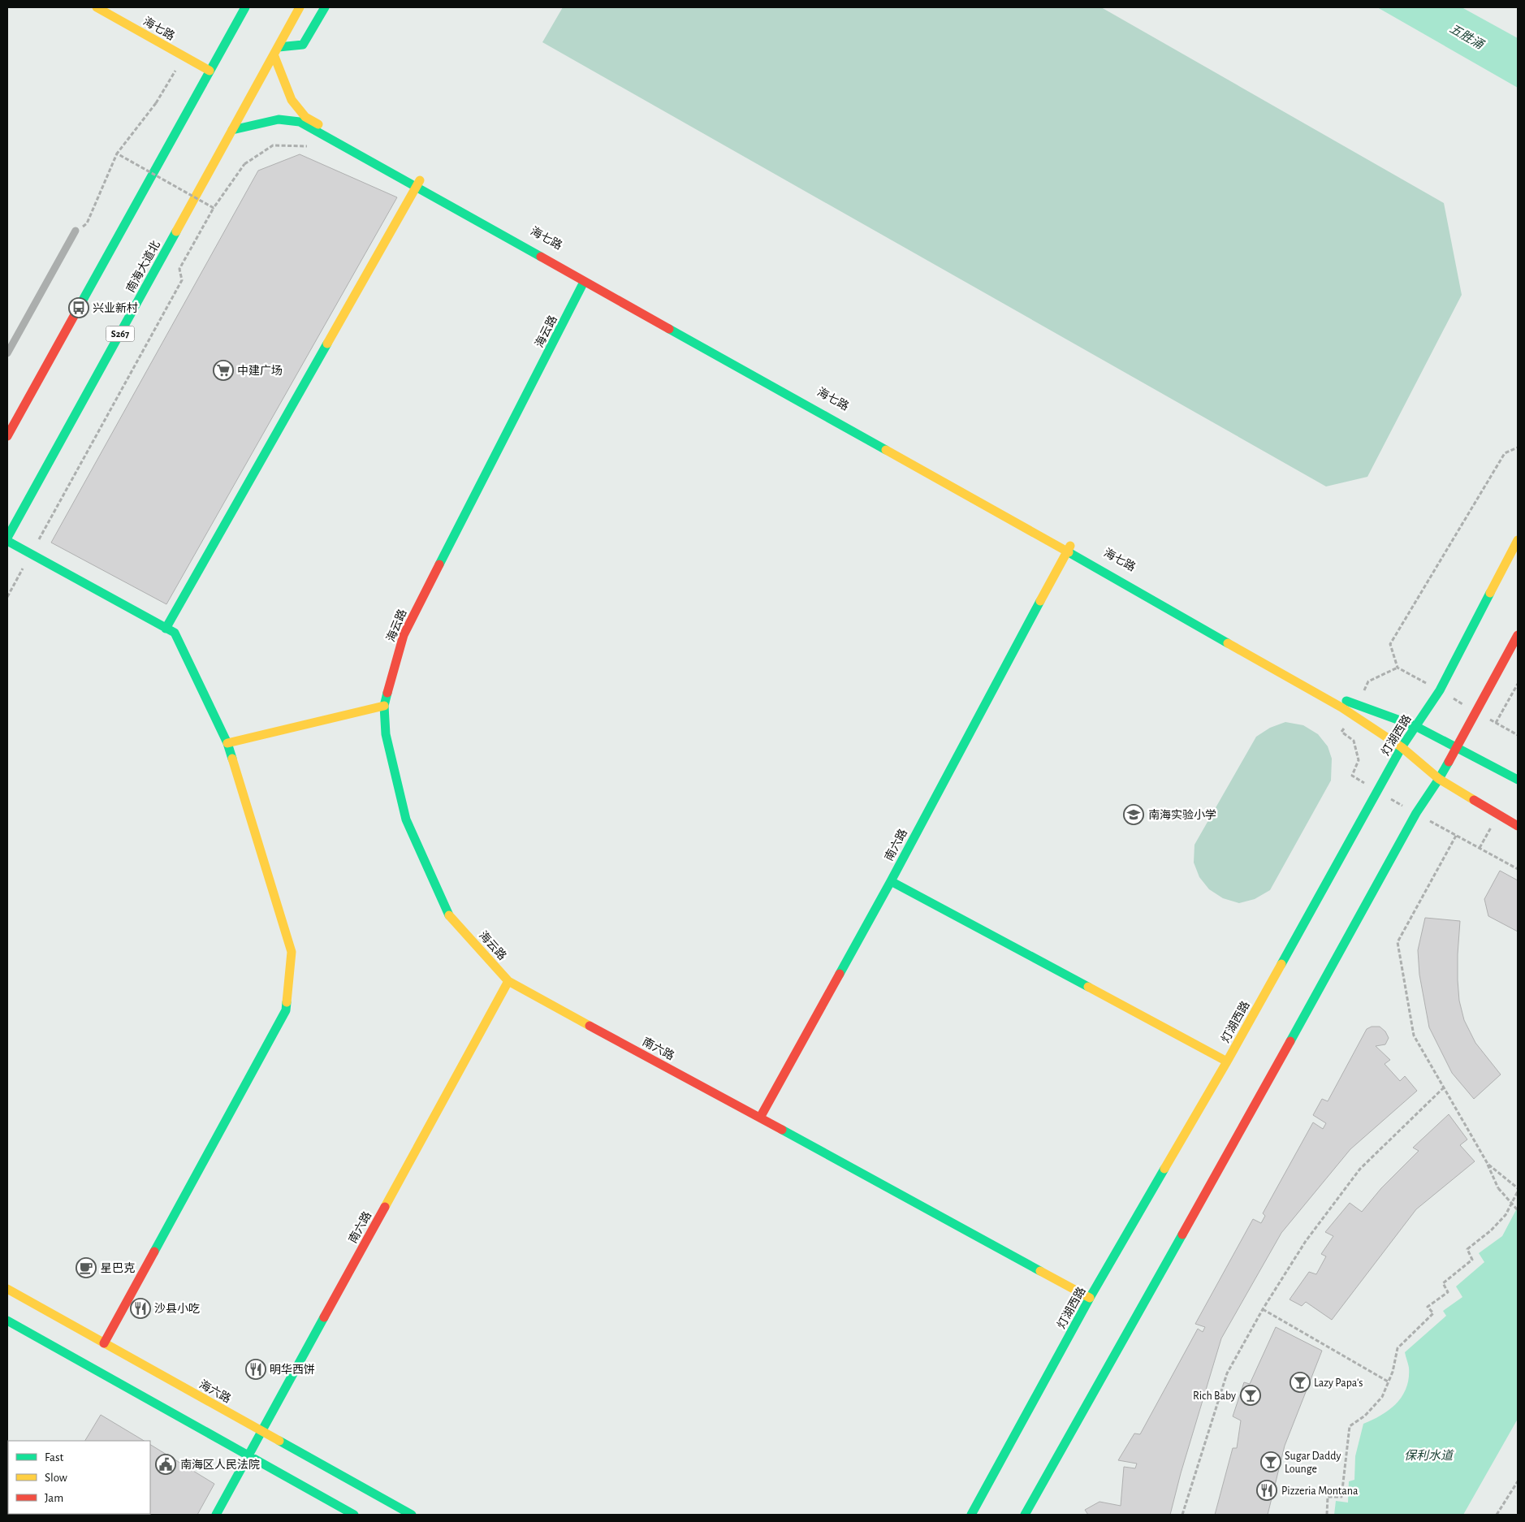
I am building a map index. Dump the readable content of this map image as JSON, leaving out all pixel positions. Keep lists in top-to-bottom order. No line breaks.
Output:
{"streets":{"main road":["海七路","南海大道北","海云路","S267","灯湖西路","南六路","海六路"]},"crossings":[["海七路","南海大道北"],["海七路","海云路"],["海七路","灯湖西路"],["海七路","南六路"],["海云路","南六路"],["南六路","海六路"]],"water":["五胜涌","保利水道"],"places":{"bus stop":["兴业新村"],"supermarket":["中建广场"],"school or university":["南海实验小学"],"cafe":["星巴克"],"restaurant":["沙县小吃","明华西饼","Pizzeria Montana"],"bar":["Lazy Papa's","Rich Baby","Sugar Daddy Lounge"],"public building":["南海区人民法院"]},"legend":["Fast","Slow","Jam"]}
